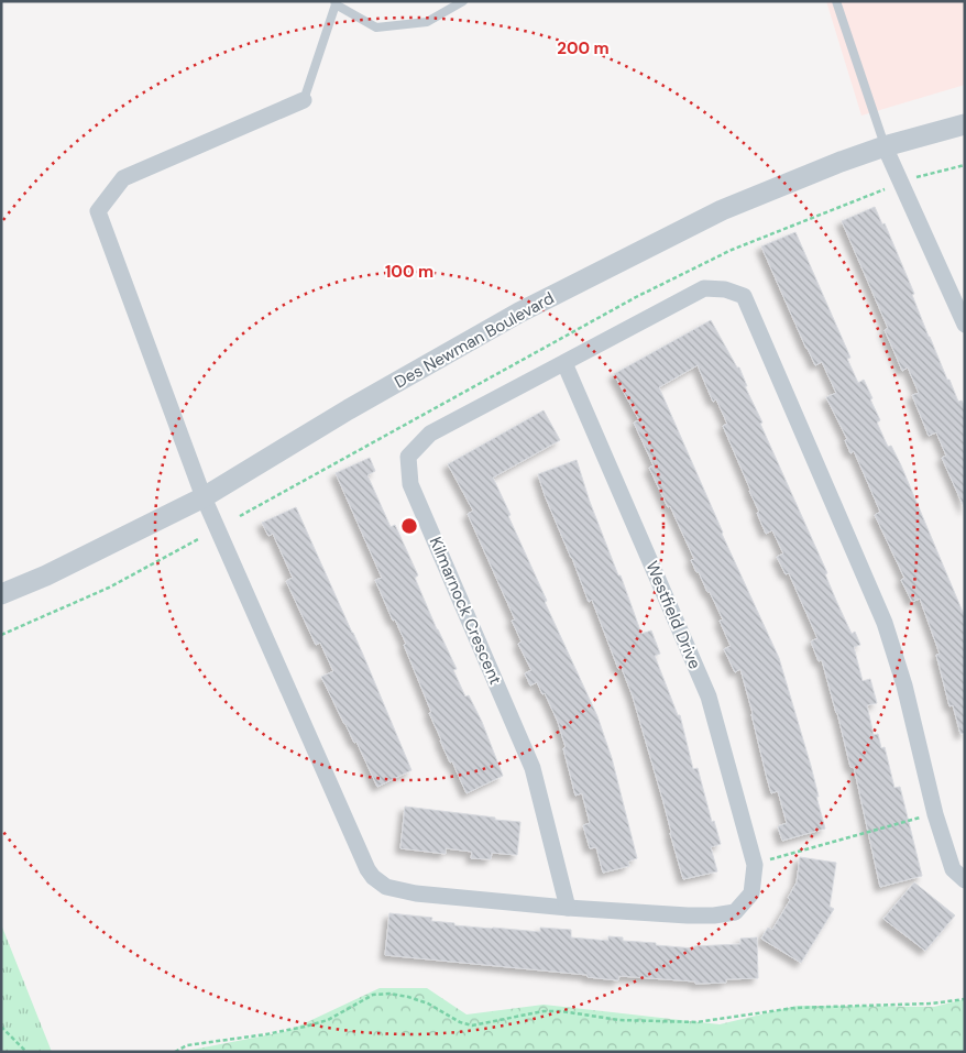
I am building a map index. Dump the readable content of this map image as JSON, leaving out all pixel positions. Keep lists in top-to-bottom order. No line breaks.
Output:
{"streets":{"street":["Des Newman Boulevard","Kilmarnock Crescent","Westfield Drive"]},"crossings":[["Des Newman Boulevard","Westfield Drive"],["Kilmarnock Crescent","Westfield Drive"]],"rings":["200 m","100 m"]}
